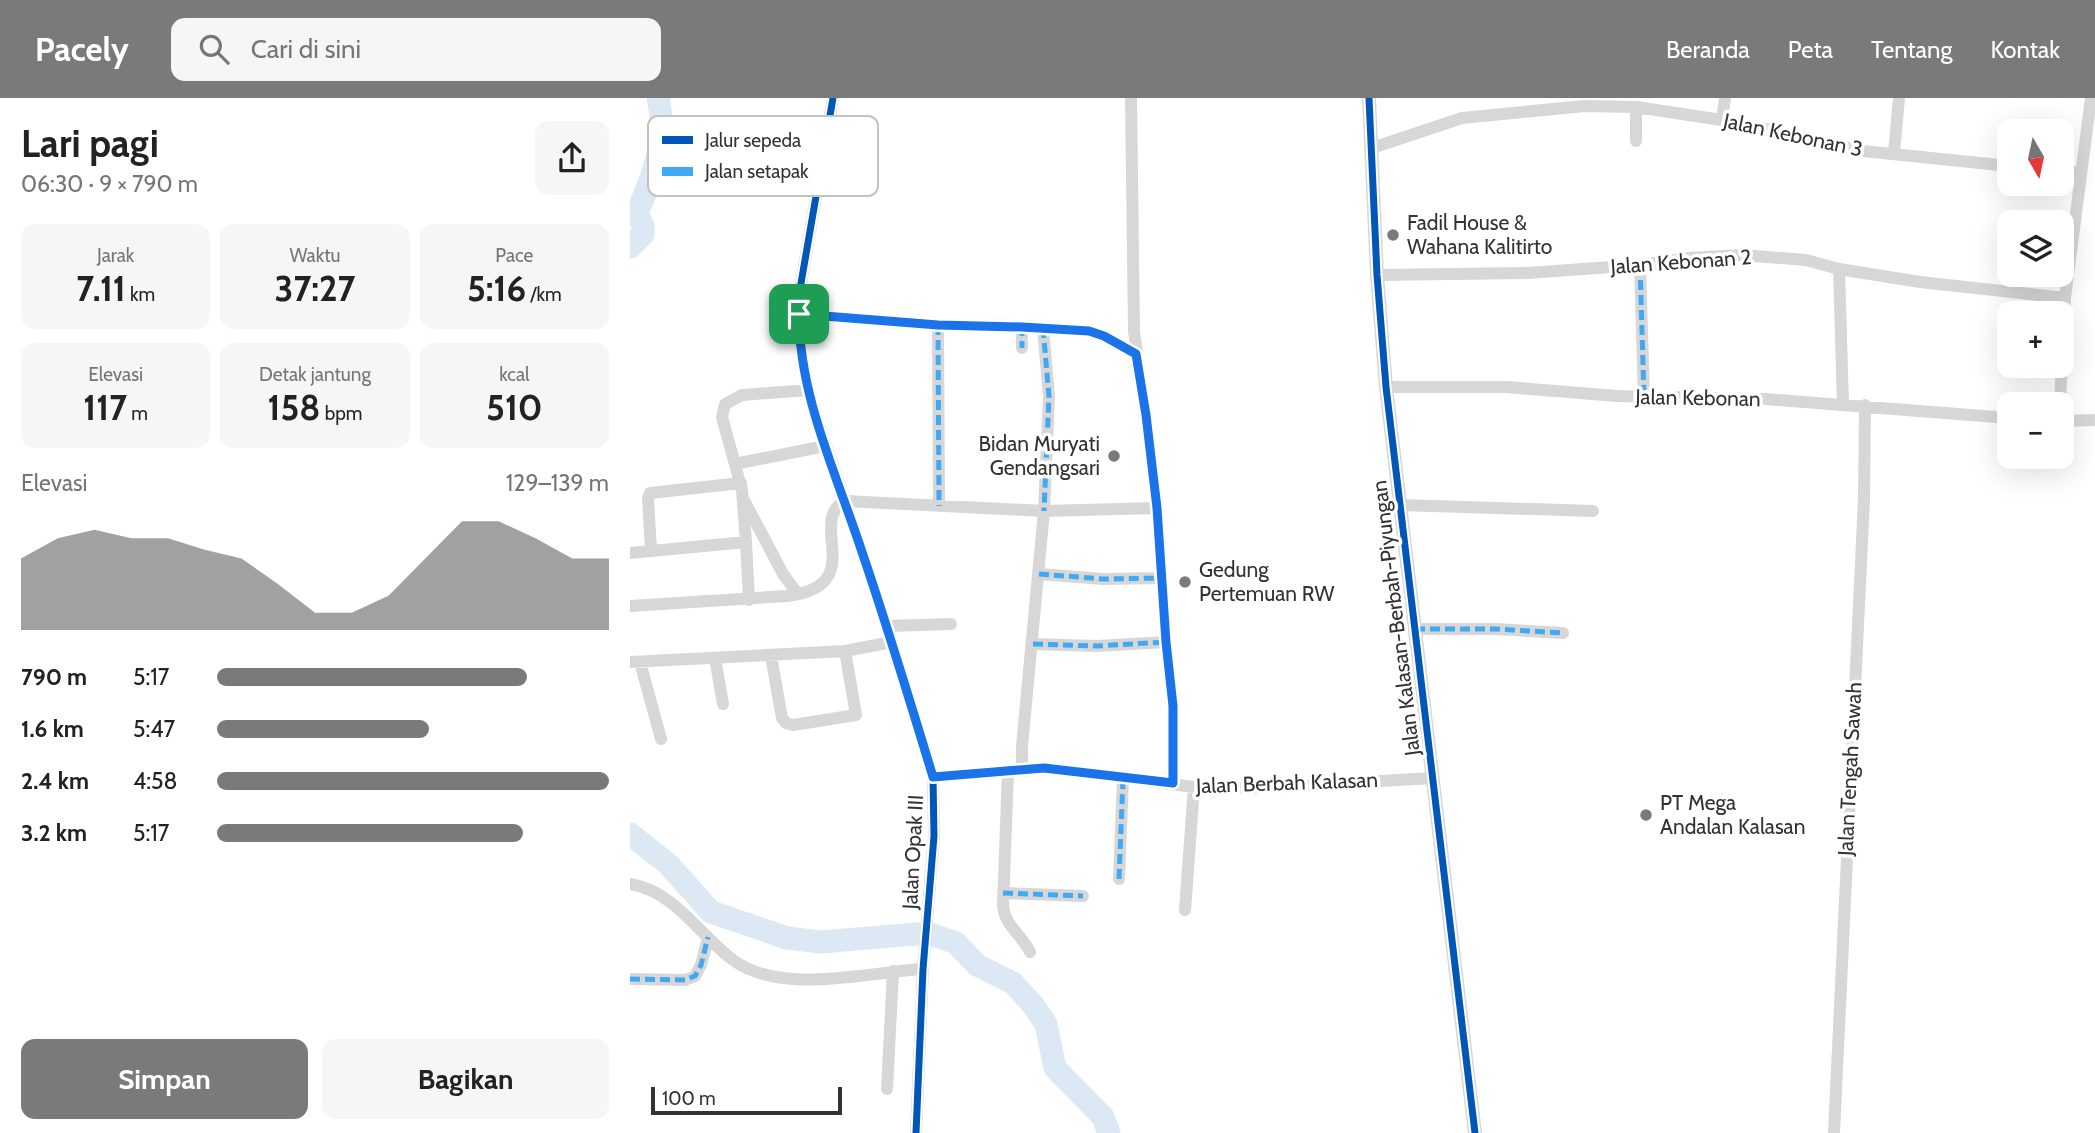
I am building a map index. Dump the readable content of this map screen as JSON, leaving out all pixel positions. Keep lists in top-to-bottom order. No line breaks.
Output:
{"streets":{"street":["Jalan Kebonan 3","Jalan Kebonan 2","Jalan Kebonan","Jalan Kalasan-Berbah-Piyungan","Jalan Tengah Sawah","Jalan Berbah Kalasan","Jalan Opak III"]},"crossings":[["Jalan Kebonan 3","Jalan Kalasan-Berbah-Piyungan"],["Jalan Kebonan 2","Jalan Kalasan-Berbah-Piyungan"],["Jalan Kebonan","Jalan Kalasan-Berbah-Piyungan"],["Jalan Kebonan","Jalan Tengah Sawah"],["Jalan Kalasan-Berbah-Piyungan","Jalan Berbah Kalasan"],["Jalan Berbah Kalasan","Jalan Opak III"]],"places":["Fadil House & Wahana Kalitirto","Bidan Muryati Gendangsari","Gedung Pertemuan RW","PT Mega Andalan Kalasan"],"legend":["Jalur sepeda","Jalan setapak"],"scale_bar":"100 m","north":"bottom","page":{"header":"Pacely","search":"Cari di sini","nav":["Beranda","Peta","Tentang","Kontak"],"heading":["Lari pagi","06:30 · 9 × 790 m"],"map_buttons":["+","−"],"stats":[["Jarak","7.11 km"],["Waktu","37:27"],["Pace","5:16 /km"],["Elevasi","117 m"],["Detak jantung","158 bpm"],["kcal","510"]],"chart":["Elevasi","129–139 m"],"list":[{"name":"790 m","note":"5:17"},{"name":"1.6 km","note":"5:47"},{"name":"2.4 km","note":"4:58"},{"name":"3.2 km","note":"5:17"}],"buttons":["Simpan","Bagikan"],"scale":"100 m"}}
